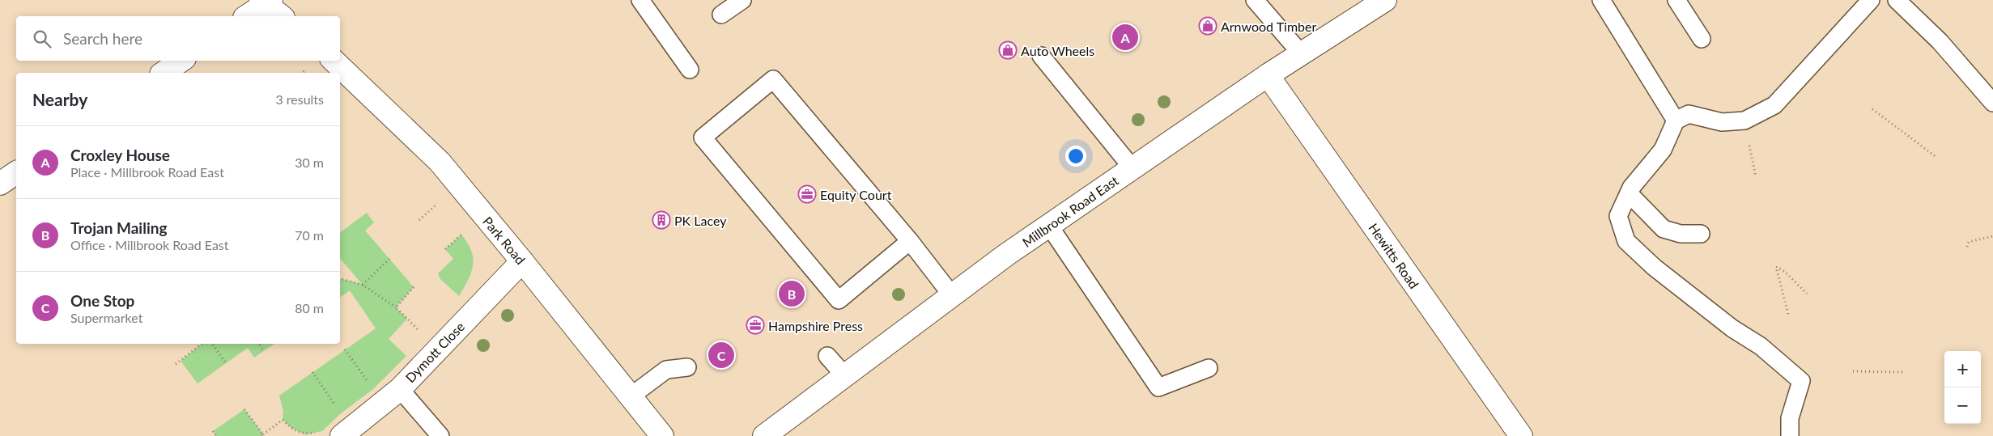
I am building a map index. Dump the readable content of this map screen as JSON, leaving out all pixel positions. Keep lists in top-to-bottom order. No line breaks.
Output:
{"streets":{"street":["Millbrook Road East","Park Road","Hewitts Road","Dymott Close"]},"crossings":[["Millbrook Road East","Hewitts Road"],["Park Road","Dymott Close"]],"places":{"shop":["Arnwood Timber","Auto Wheels"],"office":["Equity Court","Hampshire Press"],"building":["PK Lacey"]},"page":{"search":"Search here","pins":["A","B","C"],"heading":["Nearby","3 results"],"list":[{"mark":"A","name":"Croxley House","note":"Place · Millbrook Road East","value":"30 m"},{"mark":"B","name":"Trojan Mailing","note":"Office · Millbrook Road East","value":"70 m"},{"mark":"C","name":"One Stop","note":"Supermarket","value":"80 m"}],"map_buttons":["+","−"]}}
